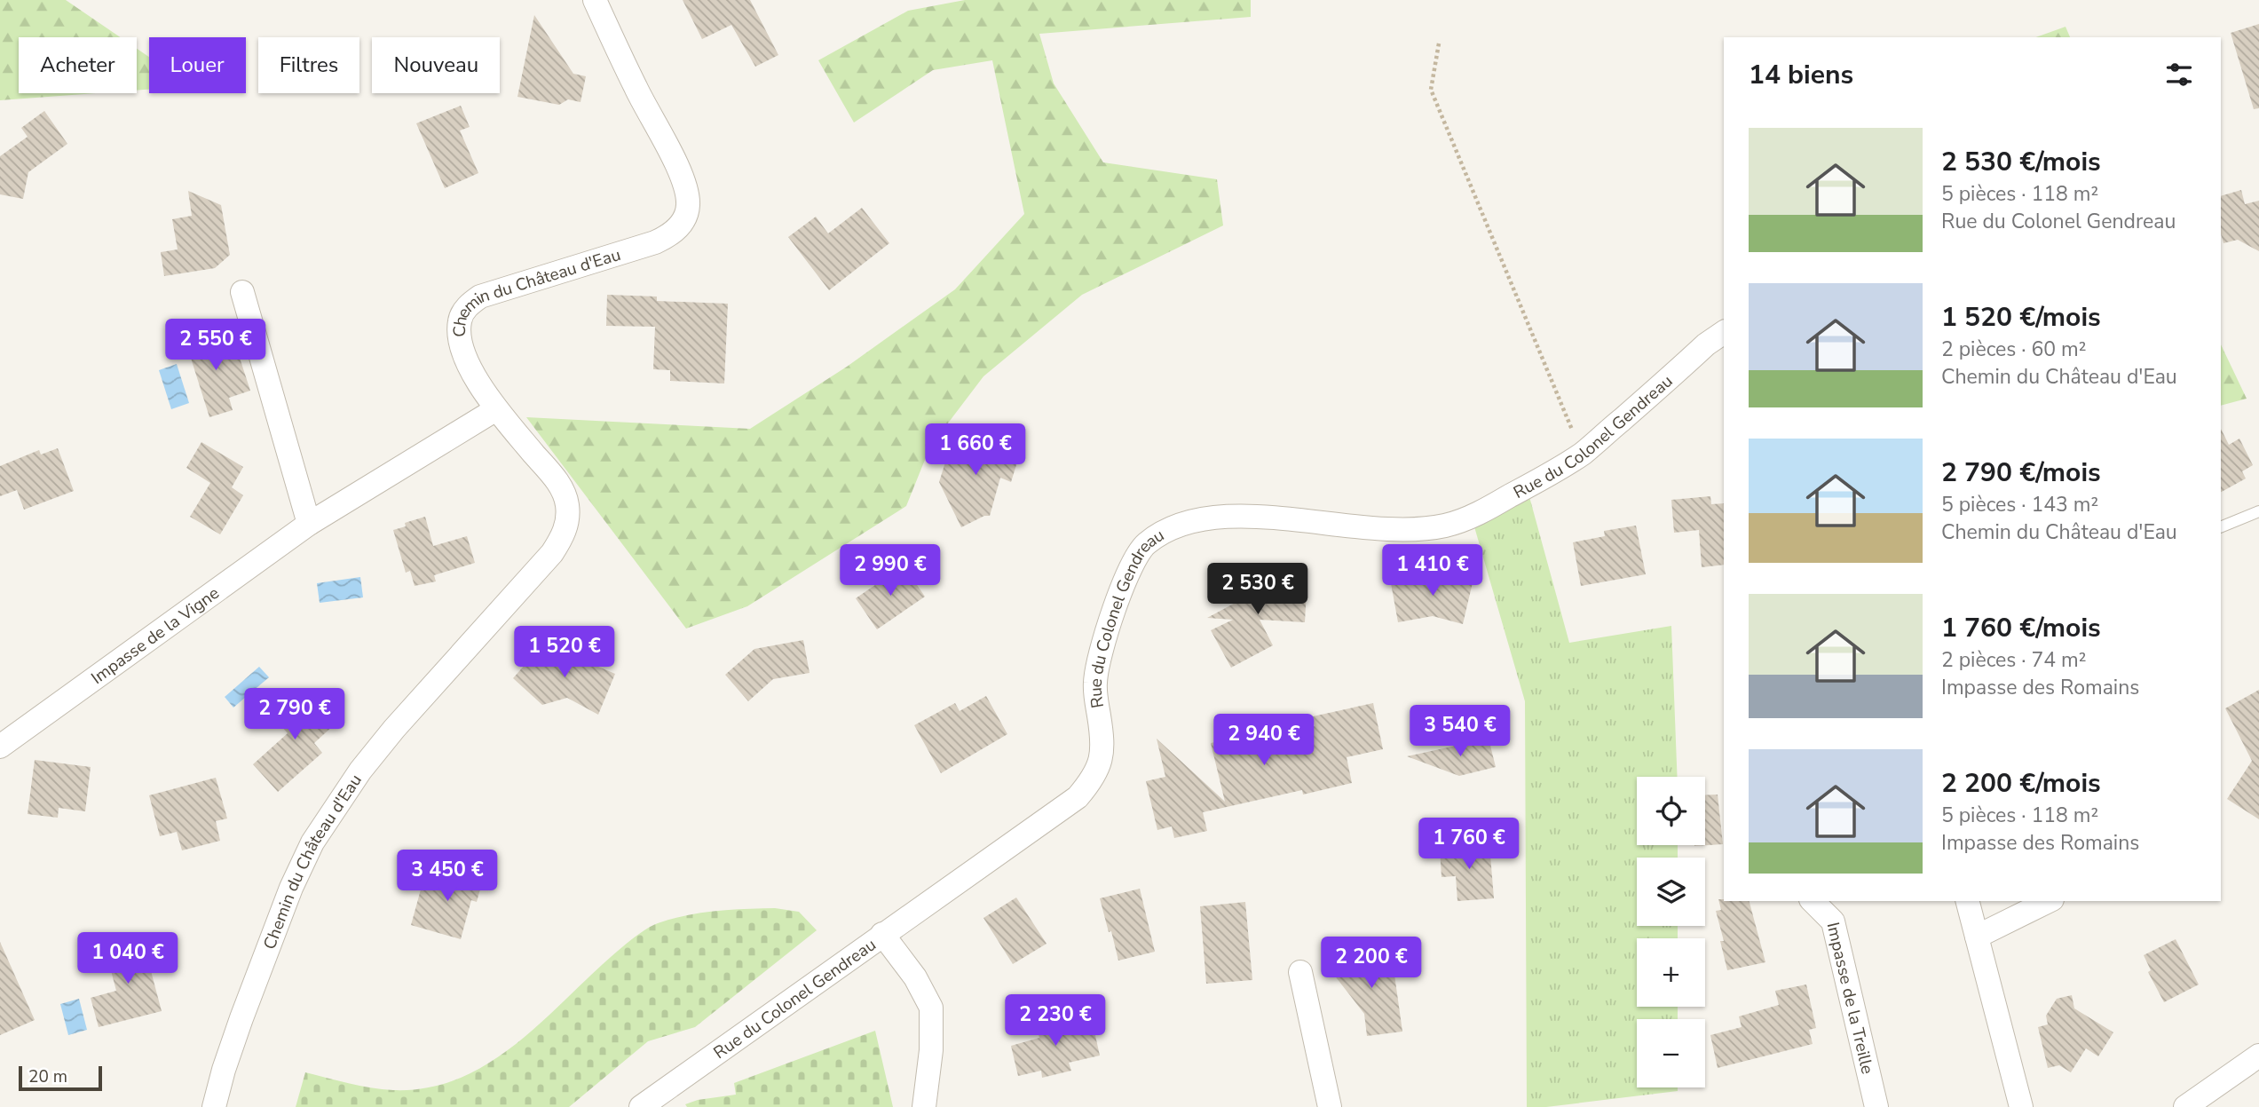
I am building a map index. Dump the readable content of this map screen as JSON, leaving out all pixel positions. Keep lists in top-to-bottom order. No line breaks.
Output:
{"streets":{"street":["Chemin du Château d'Eau","Rue du Colonel Gendreau","Impasse de la Vigne","Impasse de la Treille"]},"crossings":[["Chemin du Château d'Eau","Impasse de la Vigne"]],"scale_bar":"20 m","page":{"chip":["Acheter","Louer","Filtres","Nouveau"],"heading":"14 biens","list":[{"name":"2 530 €/mois","note":"5 pièces · 118 m² · Rue du Colonel Gendreau"},{"name":"1 520 €/mois","note":"2 pièces · 60 m² · Chemin du Château d'Eau"},{"name":"2 790 €/mois","note":"5 pièces · 143 m² · Chemin du Château d'Eau"},{"name":"1 760 €/mois","note":"2 pièces · 74 m² · Impasse des Romains"},{"name":"2 200 €/mois","note":"5 pièces · 118 m² · Impasse des Romains"}],"price":["2 550 €","1 660 €","2 990 €","1 410 €","2 530 €","1 520 €","2 790 €","3 540 €","2 940 €","1 760 €","3 450 €","1 040 €","2 200 €","2 230 €"],"map_buttons":["+","−"],"scale":"20 m"}}
